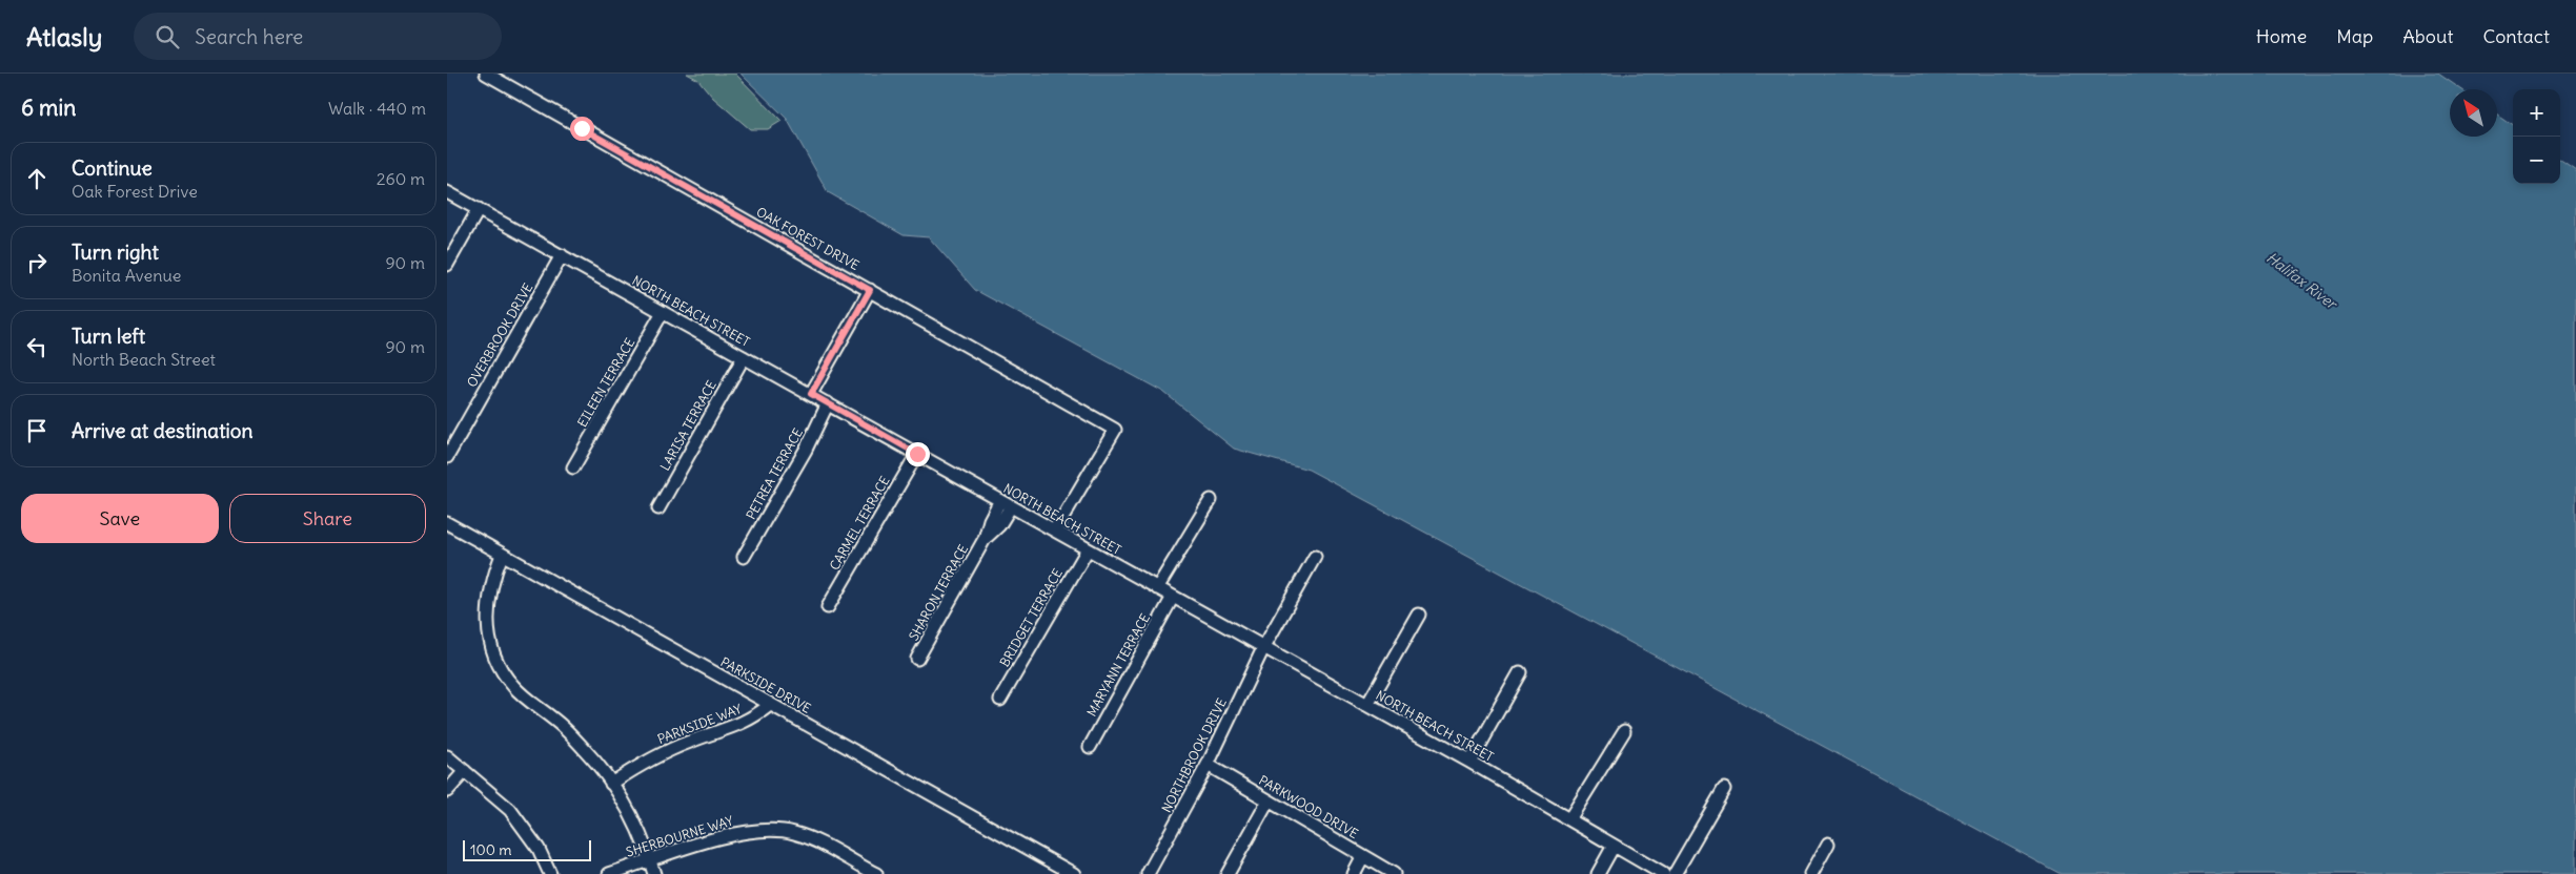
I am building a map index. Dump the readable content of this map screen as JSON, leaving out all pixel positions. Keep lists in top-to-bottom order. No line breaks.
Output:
{"streets":{"street":["OAK FOREST DRIVE","NORTH BEACH STREET","OVERBROOK DRIVE","EILEEN TERRACE","LARISA TERRACE","PETREA TERRACE","CARMEL TERRACE","SHARON TERRACE","BRIDGET TERRACE","MARYANN TERRACE","PARKSIDE DRIVE","PARKSIDE WAY","NORTHBROOK DRIVE","PARKWOOD DRIVE","SHERBOURNE WAY"]},"crossings":[["OAK FOREST DRIVE","NORTH BEACH STREET"],["NORTH BEACH STREET","OVERBROOK DRIVE"],["NORTH BEACH STREET","EILEEN TERRACE"],["NORTH BEACH STREET","LARISA TERRACE"],["NORTH BEACH STREET","PETREA TERRACE"],["NORTH BEACH STREET","CARMEL TERRACE"],["NORTH BEACH STREET","SHARON TERRACE"],["NORTH BEACH STREET","BRIDGET TERRACE"],["NORTH BEACH STREET","MARYANN TERRACE"],["NORTH BEACH STREET","NORTHBROOK DRIVE"],["PARKSIDE DRIVE","PARKSIDE WAY"],["NORTHBROOK DRIVE","PARKWOOD DRIVE"]],"water":["Halifax River"],"scale_bar":"100 m","north":"top left","page":{"header":"Atlasly","search":"Search here","nav":["Home","Map","About","Contact"],"heading":["6 min","Walk · 440 m"],"map_buttons":["+","−"],"list":[["Continue","Oak Forest Drive","260 m"],["Turn right","Bonita Avenue","90 m"],["Turn left","North Beach Street","90 m"],"Arrive at destination"],"buttons":["Save","Share"],"scale":"100 m"}}
